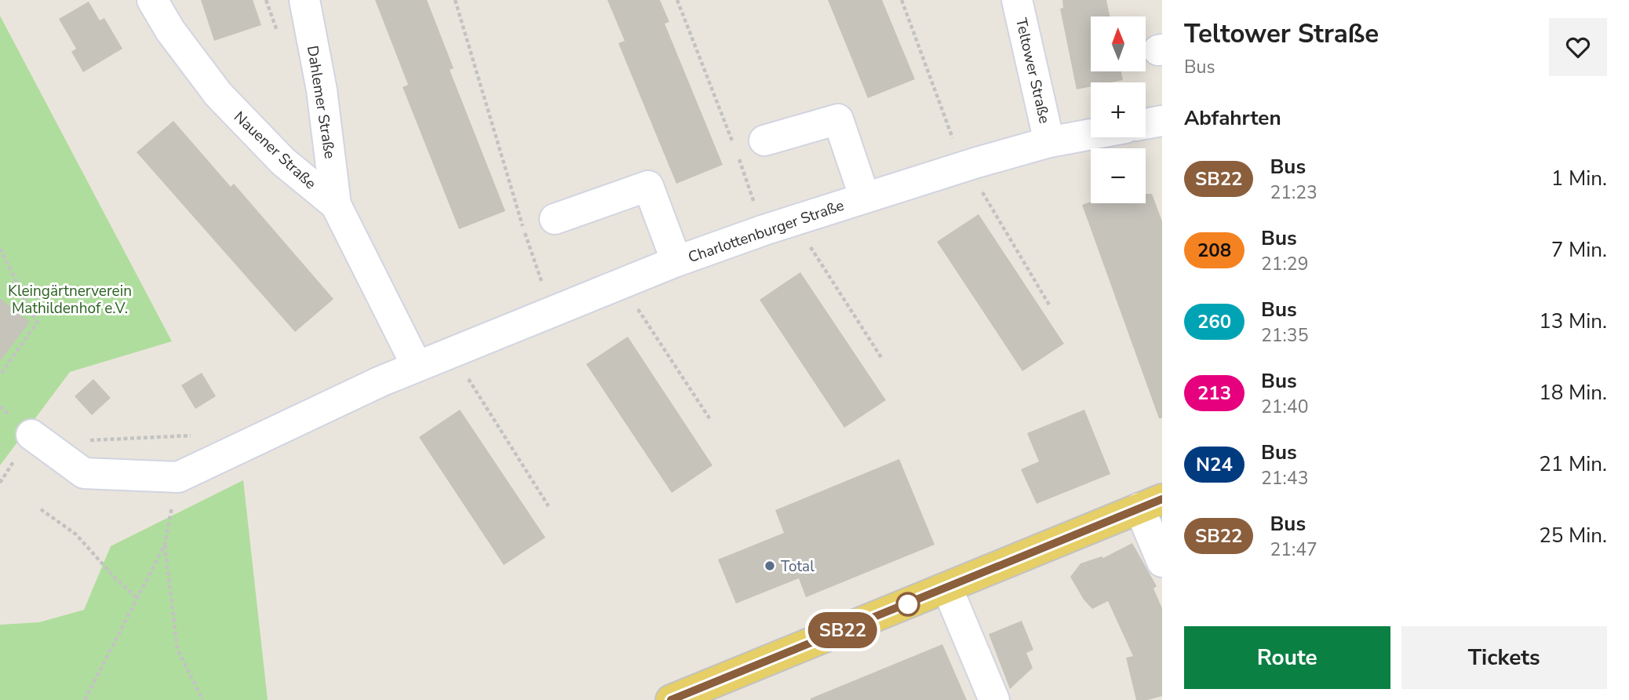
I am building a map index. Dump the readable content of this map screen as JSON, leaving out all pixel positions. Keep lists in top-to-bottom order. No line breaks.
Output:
{"streets":{"street":["Teltower Straße","Dahlemer Straße","Nauener Straße","Charlottenburger Straße"]},"crossings":[["Teltower Straße","Charlottenburger Straße"],["Dahlemer Straße","Nauener Straße"],["Nauener Straße","Charlottenburger Straße"]],"parks":["Kleingärtnerverein Mathildenhof e.V."],"places":["Total"],"lines":["bus line SB22"],"north":"top","page":{"on_map":"SB22","heading":[["Teltower Straße","Bus"],"Abfahrten"],"map_buttons":["+","−"],"list":[{"mark":"SB22","name":"Bus","note":"21:23","value":"1 Min."},{"mark":"208","name":"Bus","note":"21:29","value":"7 Min."},{"mark":"260","name":"Bus","note":"21:35","value":"13 Min."},{"mark":"213","name":"Bus","note":"21:40","value":"18 Min."},{"mark":"N24","name":"Bus","note":"21:43","value":"21 Min."},{"mark":"SB22","name":"Bus","note":"21:47","value":"25 Min."}],"buttons":["Route","Tickets"]}}
